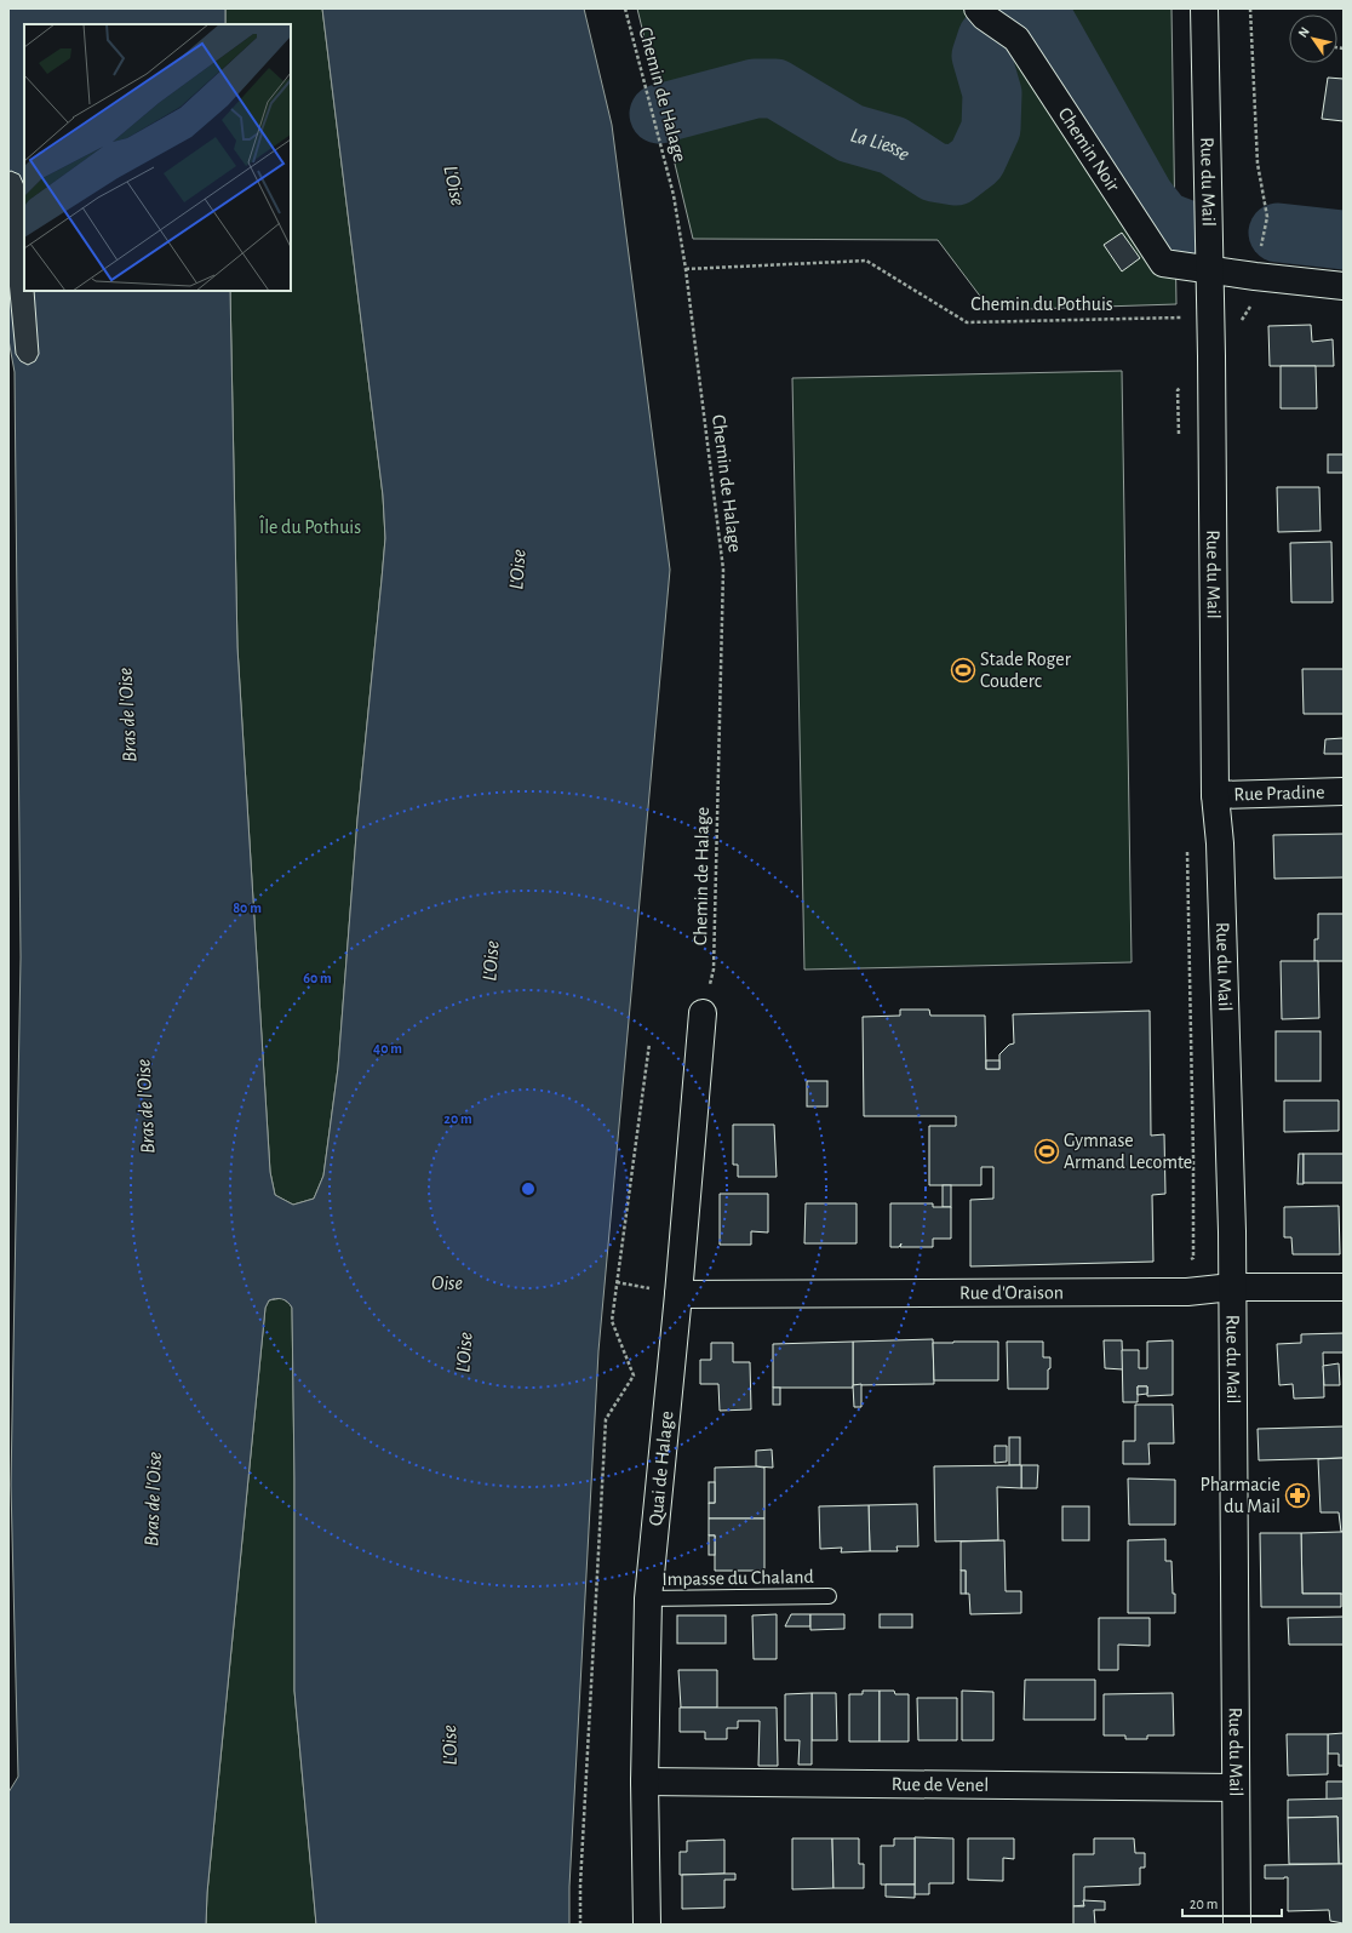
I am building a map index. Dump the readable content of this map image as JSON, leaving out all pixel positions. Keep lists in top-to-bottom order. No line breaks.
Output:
{"streets":{"street":["Chemin Noir","Rue du Mail","Rue Pradine","Rue d'Oraison","Quai de Halage","Rue de Venel"],"lane":["Impasse du Chaland"],"path":["Chemin de Halage","Chemin du Pothuis"]},"crossings":[["Chemin de Halage","Chemin du Pothuis"],["Chemin Noir","Rue du Mail"],["Rue du Mail","Chemin du Pothuis"],["Rue du Mail","Rue Pradine"],["Rue du Mail","Rue d'Oraison"],["Rue du Mail","Rue de Venel"],["Rue d'Oraison","Quai de Halage"],["Quai de Halage","Impasse du Chaland"],["Quai de Halage","Rue de Venel"]],"water":["La Liesse","L'Oise","Bras de l'Oise","Oise"],"parks":["Île du Pothuis"],"places":{"sports":["Stade Roger Couderc","Gymnase Armand Lecomte"],"pharmacy":["Pharmacie du Mail"]},"scale_bar":"20 m","north":"top left","rings":["80 m","60 m","40 m","20 m"]}
